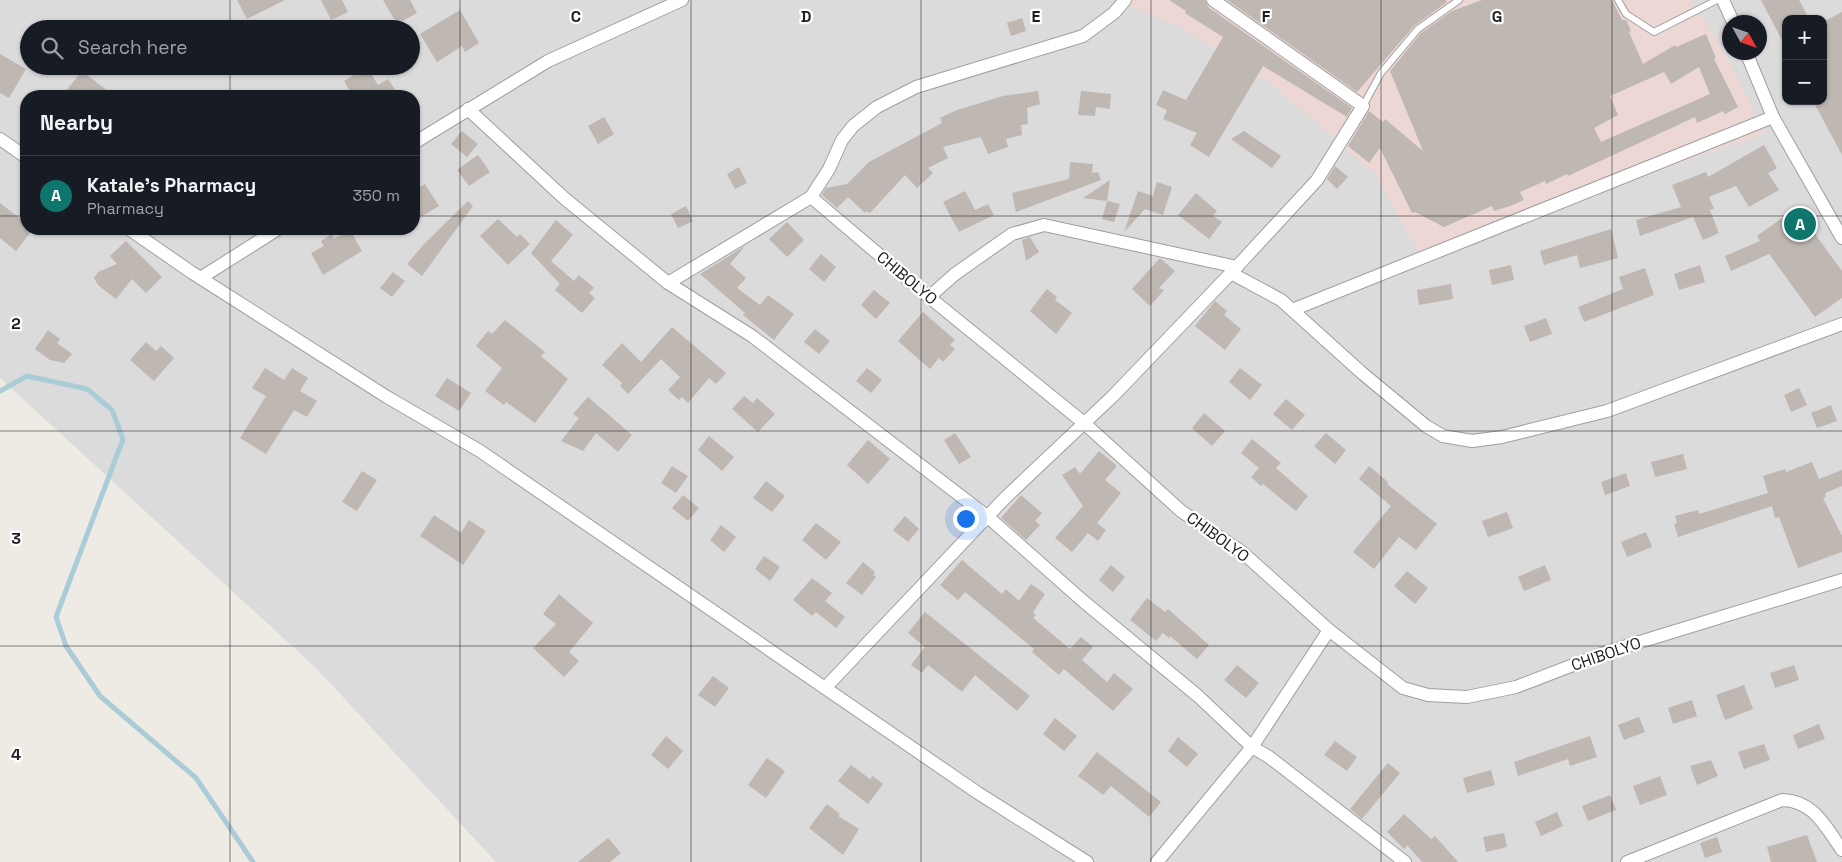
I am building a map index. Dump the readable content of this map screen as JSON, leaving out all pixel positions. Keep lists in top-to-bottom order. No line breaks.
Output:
{"streets":{"street":["CHIBOLYO"]},"north":"bottom right","page":{"map_buttons":["+","−"],"search":"Search here","heading":"Nearby","list":[{"mark":"A","name":"Katale’s Pharmacy","note":"Pharmacy","value":"350 m"}],"pins":"A"},"grid":{"columns":["C","D","E","F","G"],"rows":["2","3","4"]}}
